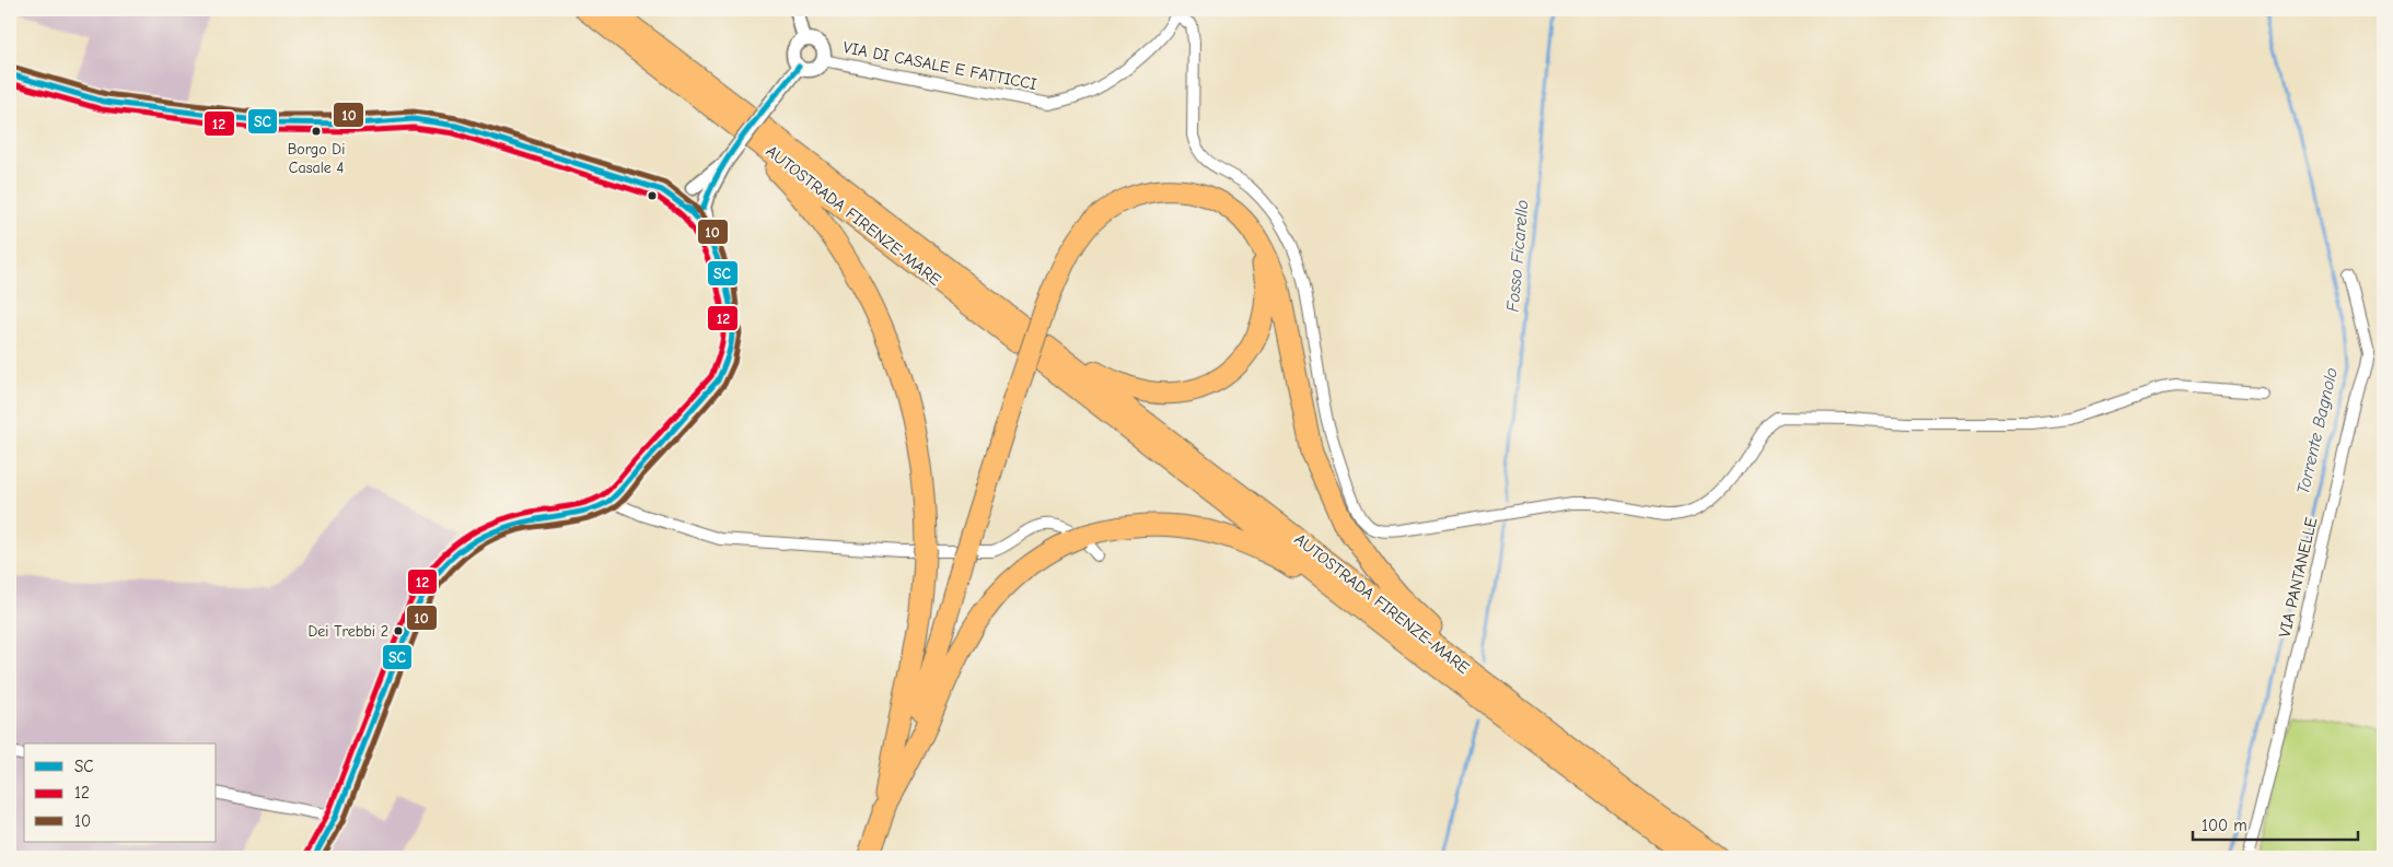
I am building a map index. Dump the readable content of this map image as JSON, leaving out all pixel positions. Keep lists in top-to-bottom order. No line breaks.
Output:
{"streets":{"highway":["AUTOSTRADA FIRENZE-MARE"],"street":["VIA DI CASALE E FATTICCI","VIA PANTANELLE"]},"water":["Fosso Ficarello","Torrente Bagnolo"],"places":["Borgo Di Casale 4","Dei Trebbi 2"],"lines":["transit line SC","transit line 10","transit line 12"],"legend":["SC","12","10"],"scale_bar":"100 m"}
